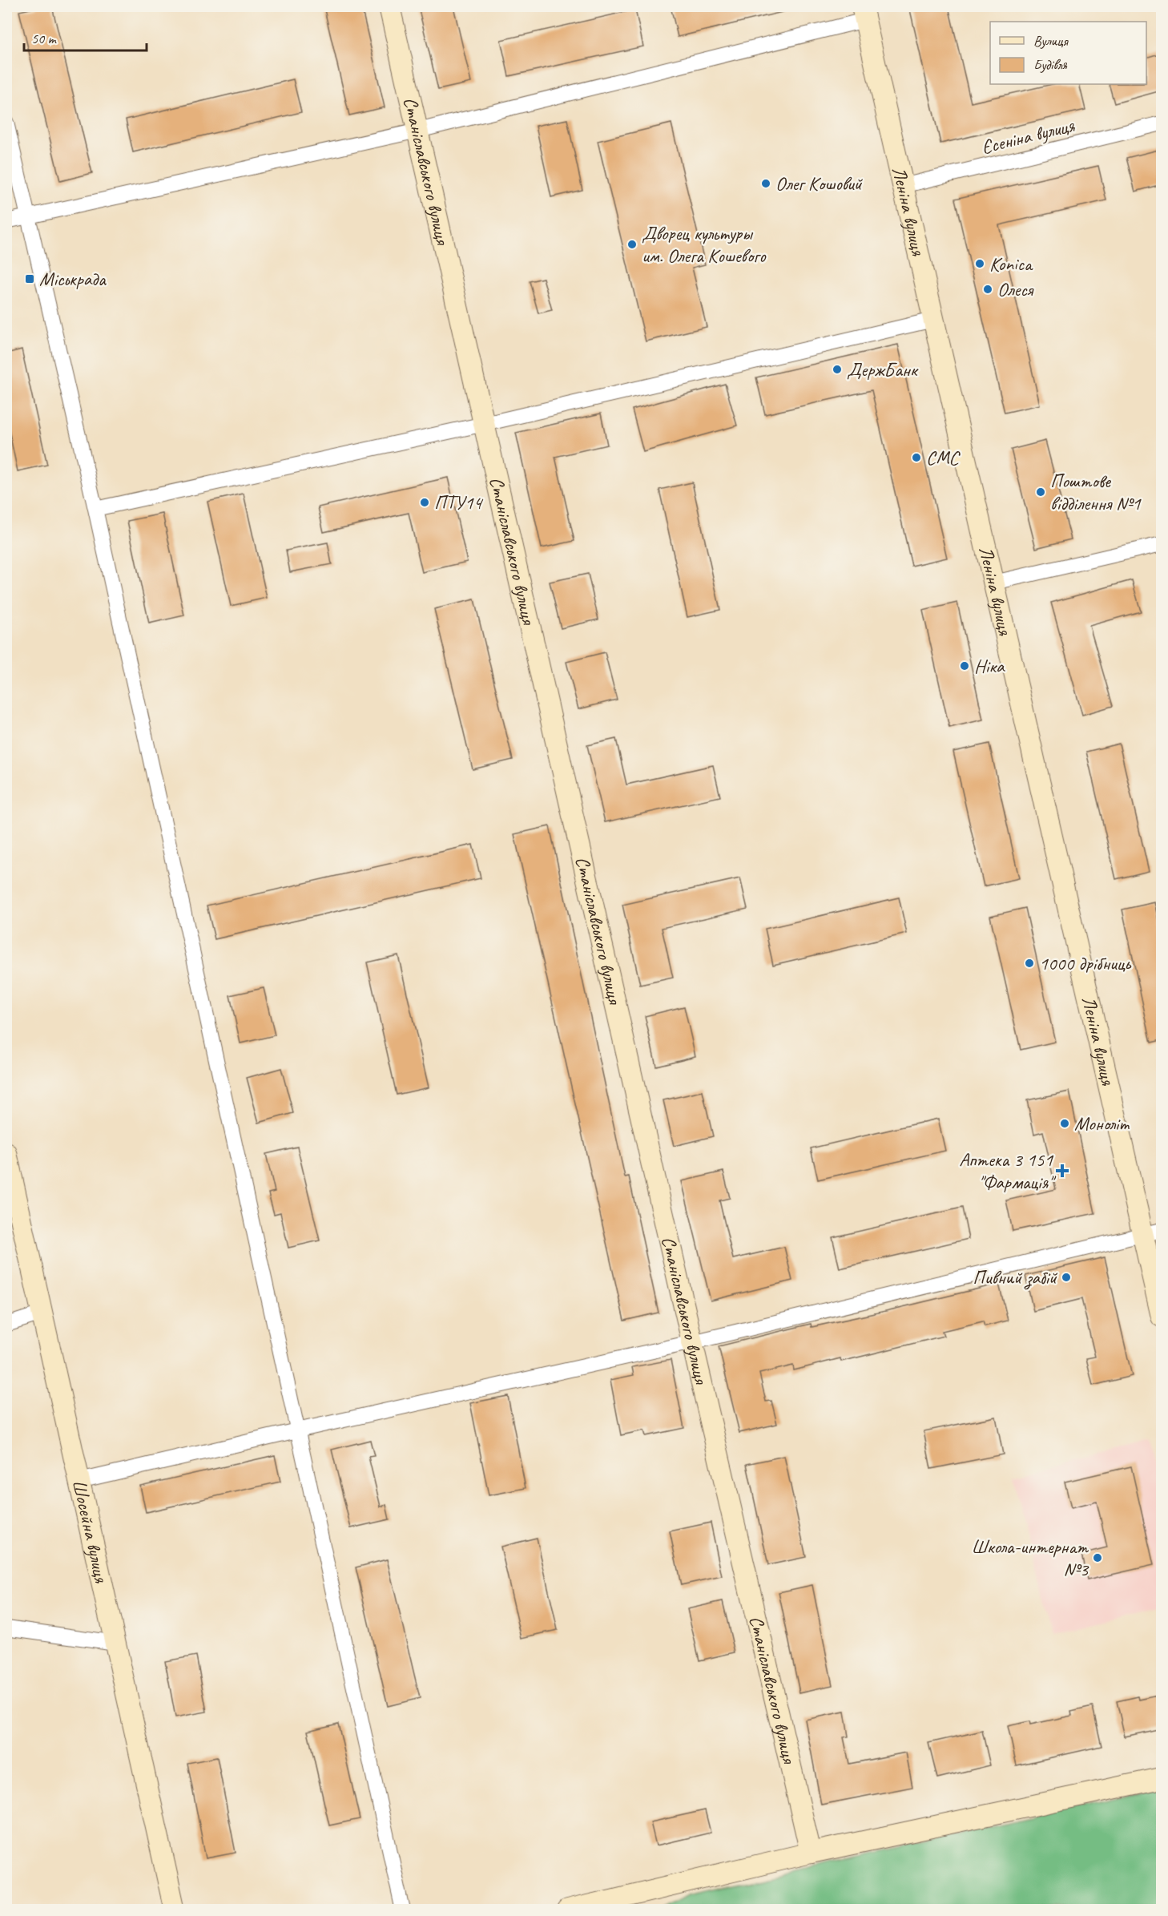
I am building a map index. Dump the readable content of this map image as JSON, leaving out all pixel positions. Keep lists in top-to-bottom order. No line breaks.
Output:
{"streets":{"street":["Єсеніна вулиця","Станіславського вулиця","Леніна вулиця","Шосейна вулиця"]},"crossings":[["Єсеніна вулиця","Леніна вулиця"]],"places":{"other":["Олег Кошовий","Дворец культуры им. Олега Кошевого","Konica","Олеся","ДержБанк","СМС","Поштове відділення №1","ПТУ14","Ніка","1000 дрібниць","Моноліт","Пивний забій","Школа-интернат №3"],"transit":["Міськрада"],"health":["Аптека 3 151 \"Фармація\""]},"legend":["Вулиця","Будівля"],"scale_bar":"50 m"}
